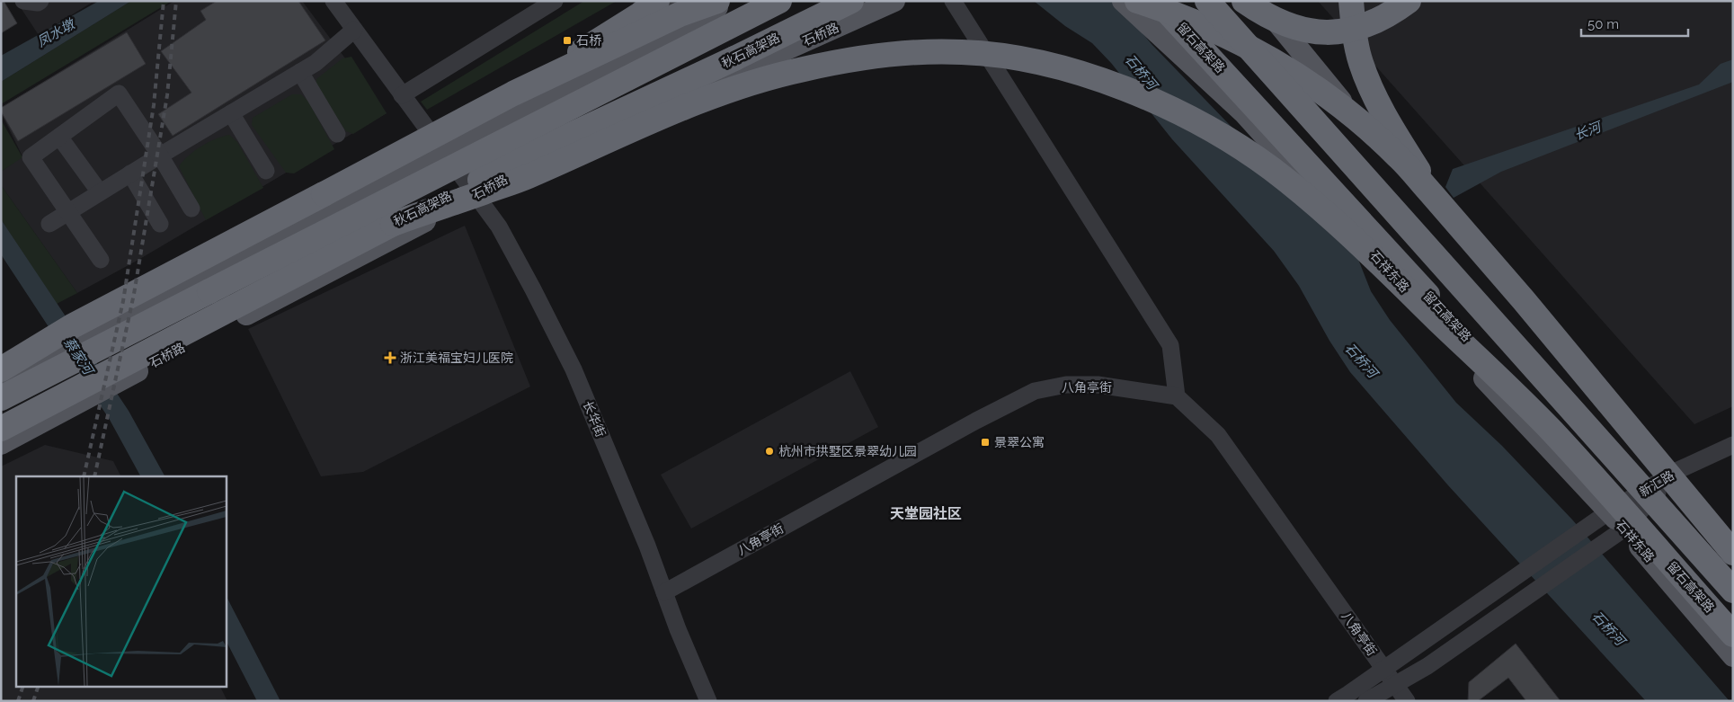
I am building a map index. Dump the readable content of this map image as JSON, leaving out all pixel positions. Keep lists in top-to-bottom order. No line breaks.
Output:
{"streets":{"highway":["留石高架路","秋石高架路"],"main road":["石桥路","石祥东路"],"street":["八角亭街","长华街","新汇路"]},"crossings":[["石桥路","长华街"],["石祥东路","新汇路"],["八角亭街","长华街"],["八角亭街","新汇路"]],"districts":["天堂园社区"],"water":["凤水墩","石桥河","长河","蔡家河"],"places":{"transit":["石桥","景翠公寓"],"health":["浙江美福宝妇儿医院"],"other":["杭州市拱墅区景翠幼儿园"]},"scale_bar":"50 m"}
